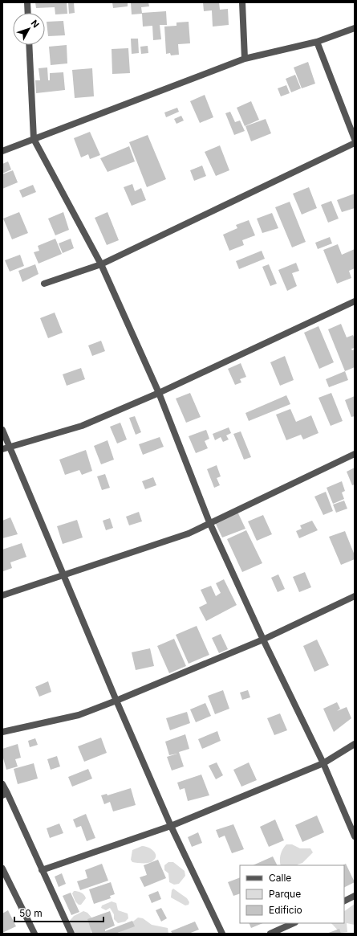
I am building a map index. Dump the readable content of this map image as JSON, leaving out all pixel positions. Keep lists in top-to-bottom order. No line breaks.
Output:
{"legend":["Calle","Parque","Edificio"],"scale_bar":"50 m","north":"top right"}
